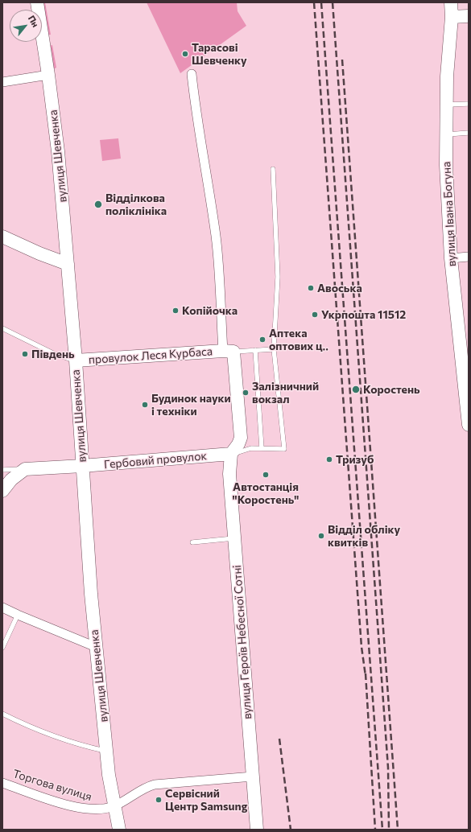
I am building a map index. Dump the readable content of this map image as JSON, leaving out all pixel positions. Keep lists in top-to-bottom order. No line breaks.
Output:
{"streets":{"street":["вулиця Шевченка","вулиця Івана Богуна","провулок Леся Курбаса","Гербовий провулок","вулиця Героїв Небесної Сотні","Торгова вулиця"]},"crossings":[["вулиця Шевченка","провулок Леся Курбаса"],["вулиця Шевченка","Гербовий провулок"],["вулиця Шевченка","Торгова вулиця"],["Гербовий провулок","вулиця Героїв Небесної Сотні"],["вулиця Героїв Небесної Сотні","Торгова вулиця"]],"places":["Тарасові Шевченку","Відділкова поліклініка","Авоська","Копійочка","Укрпошта 11512","Аптека оптових ц‥","Південь","Коростень","Залізничний вокзал","Будинок науки і техніки","Тризуб","Автостанція \"Коростень\"","Відділ обліку квитків","Сервісний Центр Samsung"],"north":"top right"}
